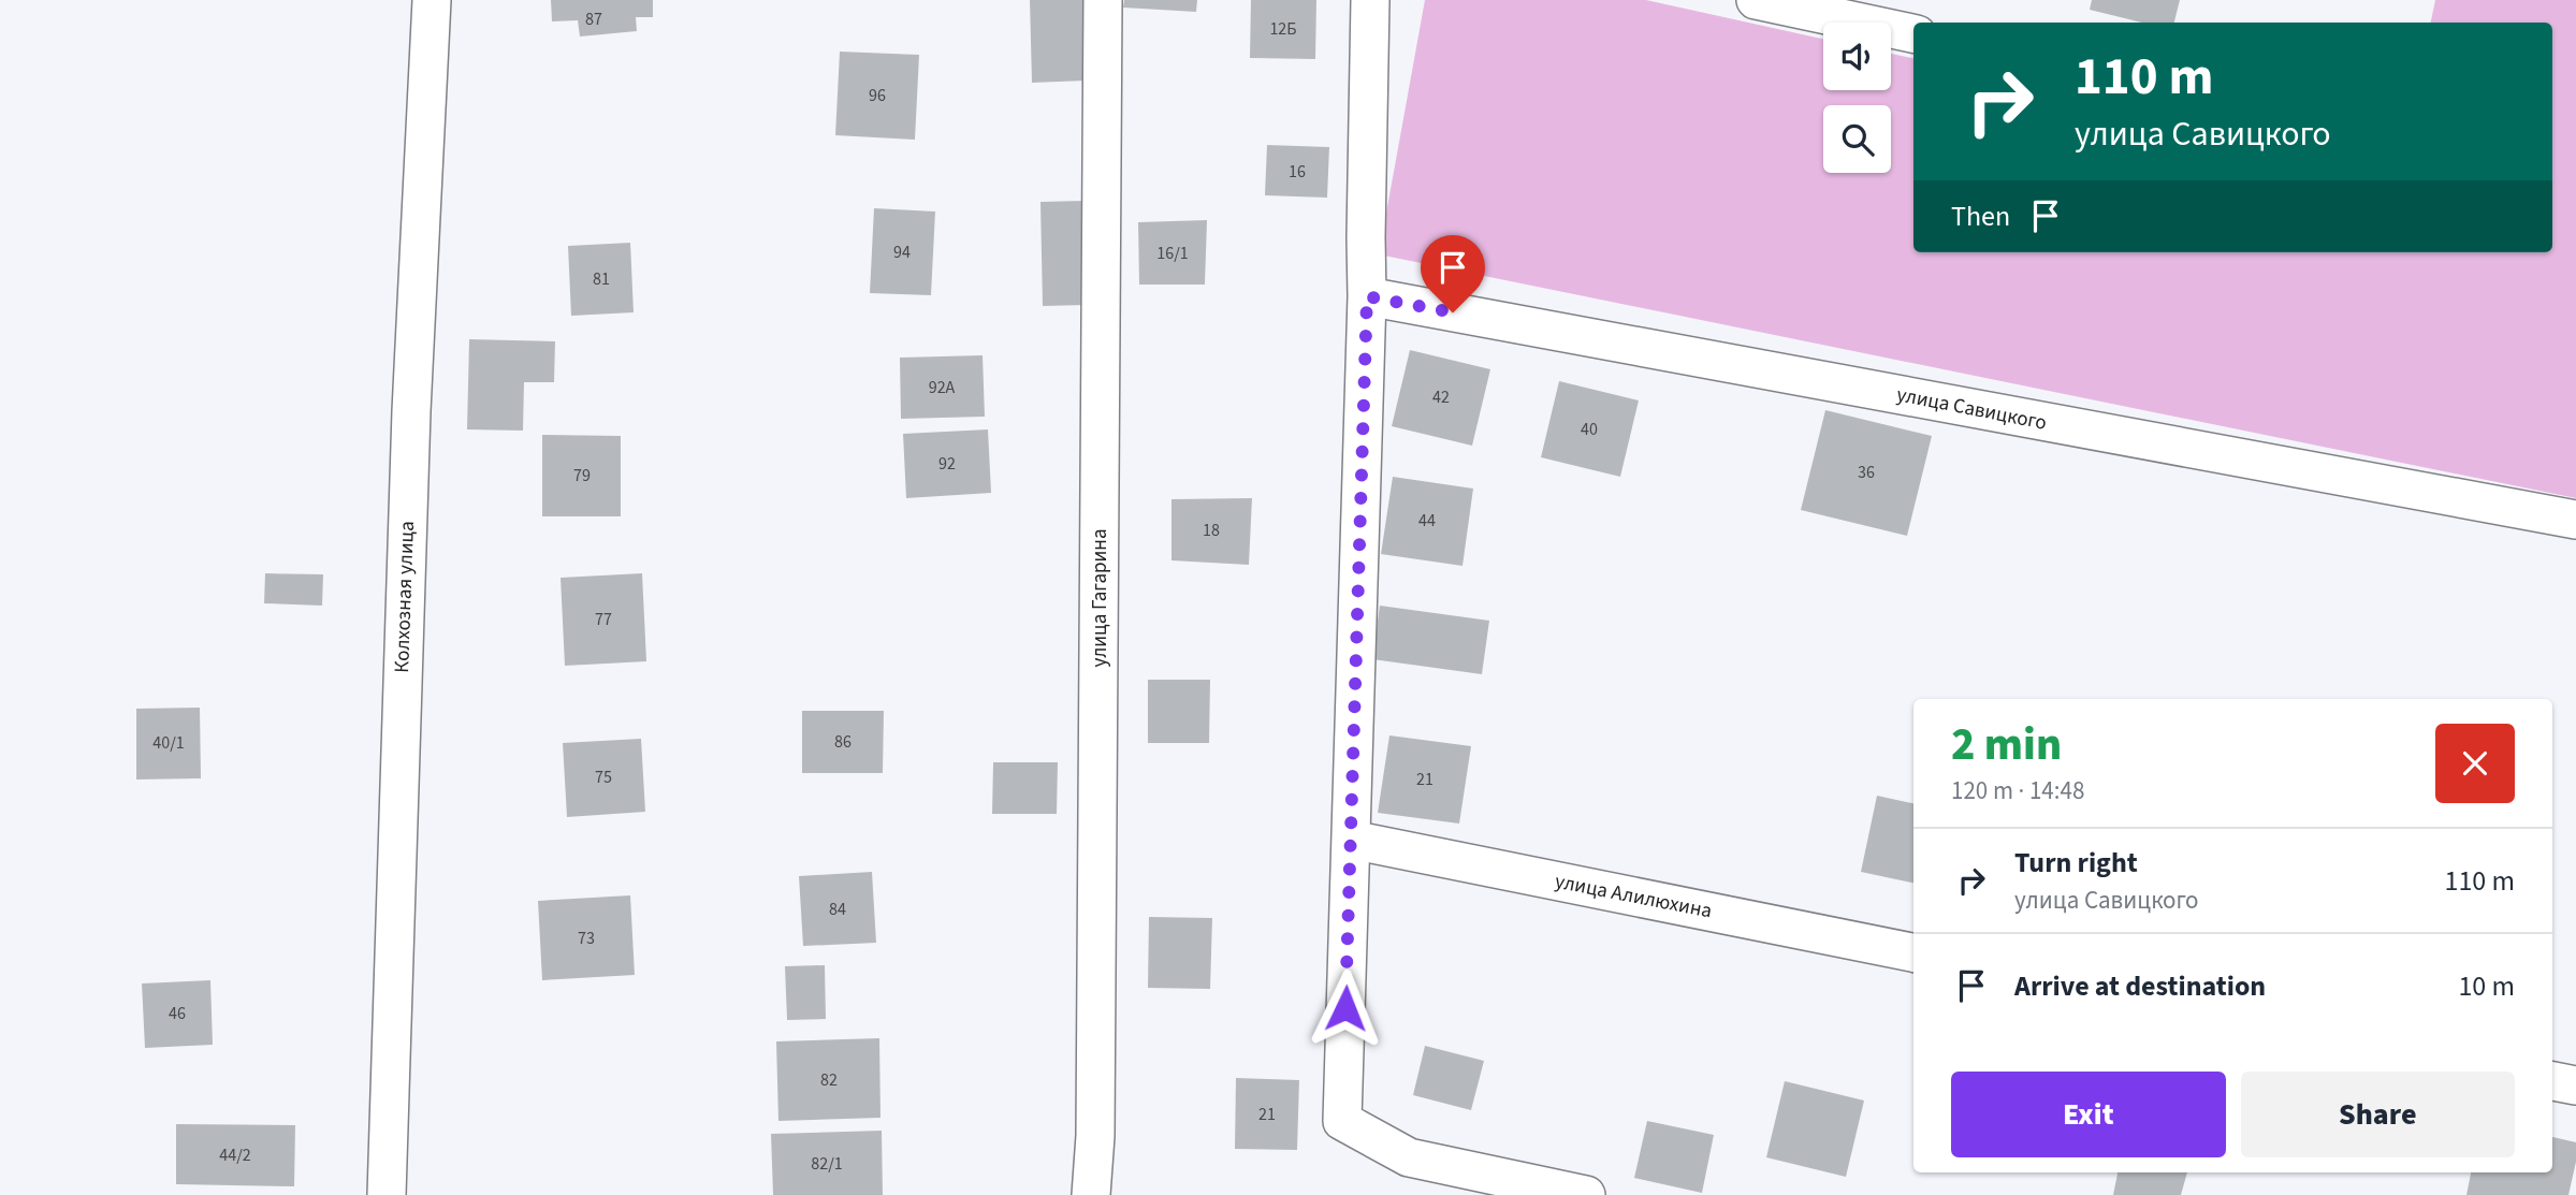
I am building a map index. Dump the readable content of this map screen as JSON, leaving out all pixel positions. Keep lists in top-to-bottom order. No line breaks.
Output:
{"streets":{"street":["улица Савицкого","Колхозная улица","улица Гагарина","улица Алилюхина"]},"house_numbers":["87","12Б","96","16","94","16/1","81","92А","42","40","92","36","79","44","18","77","86","40/1","75","21","84","73","46","82","21","44/2","82/1"],"page":{"turn":["110 m","улица Савицкого"],"then":"Then","heading":["2 min","120 m · 14:48"],"list":[{"name":"Turn right","note":"улица Савицкого","value":"110 m"},{"name":"Arrive at destination","value":"10 m"}],"buttons":["Exit","Share"]}}
